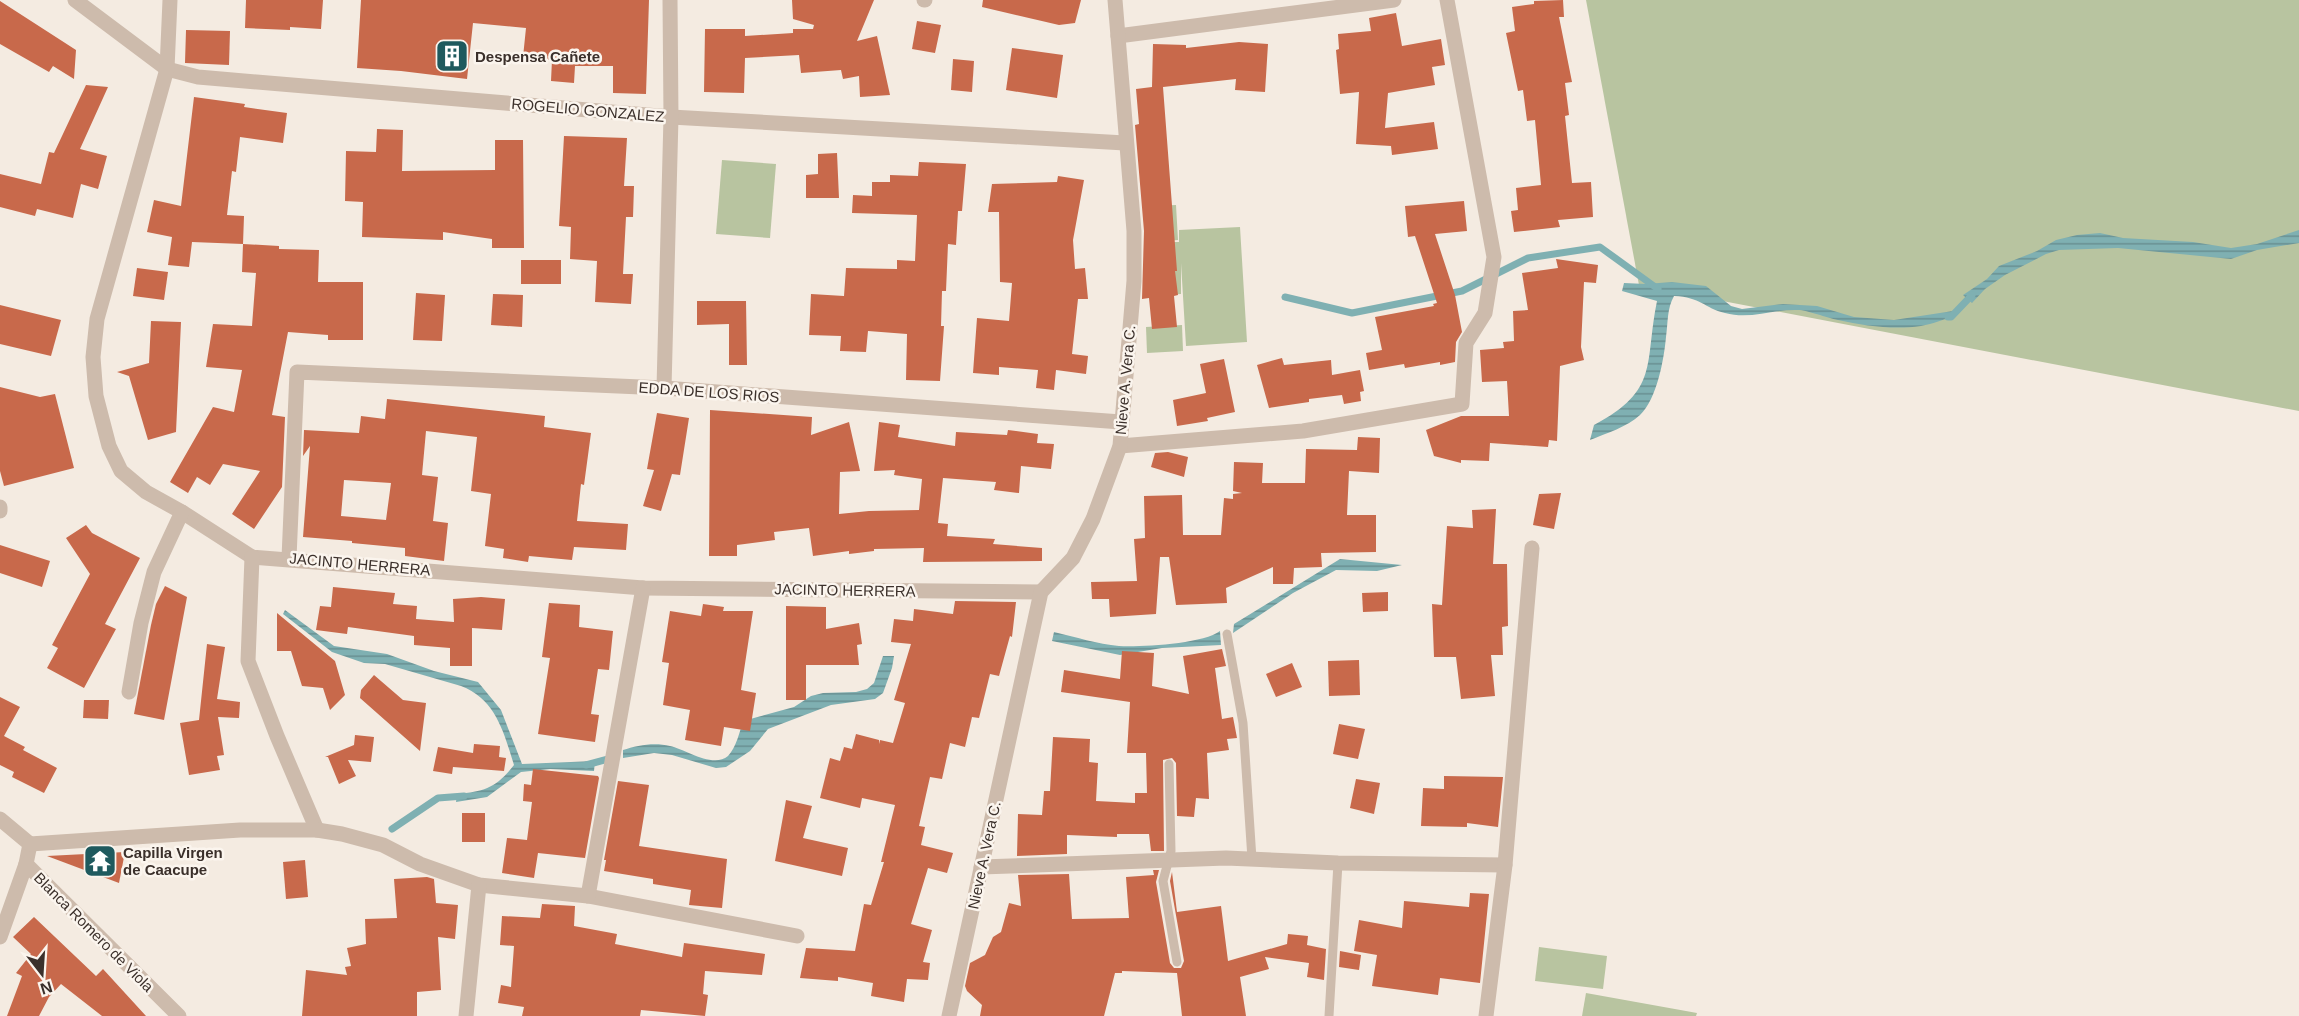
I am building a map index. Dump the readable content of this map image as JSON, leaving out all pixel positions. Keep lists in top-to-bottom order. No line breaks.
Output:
{"streets":{"street":["ROGELIO GONZALEZ","Nieve A. Vera C.","EDDA DE LOS RIOS","JACINTO HERRERA","Blanca Romero de Viola"]},"crossings":[["ROGELIO GONZALEZ","Nieve A. Vera C."],["Nieve A. Vera C.","EDDA DE LOS RIOS"],["Nieve A. Vera C.","JACINTO HERRERA"],["EDDA DE LOS RIOS","JACINTO HERRERA"]],"places":{"building":["Despensa Cañete"],"temple":["Capilla Virgen de Caacupe"]},"north":"bottom"}
